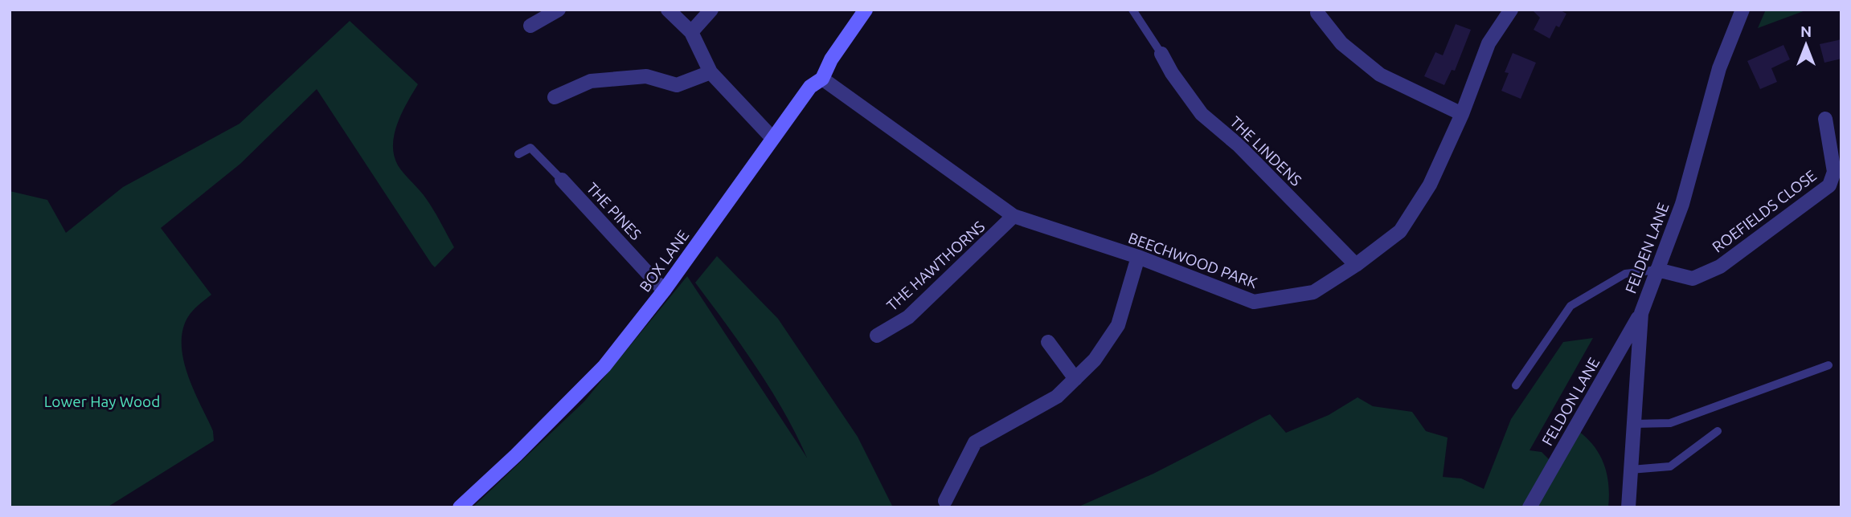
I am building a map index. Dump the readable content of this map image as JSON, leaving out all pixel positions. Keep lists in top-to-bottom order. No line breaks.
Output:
{"streets":{"main road":["BOX LANE"],"street":["THE LINDENS","THE PINES","ROEFIELDS CLOSE","FELDEN LANE","BEECHWOOD PARK","THE HAWTHORNS","FELDON LANE"]},"crossings":[["THE LINDENS","BEECHWOOD PARK"],["THE PINES","BOX LANE"],["ROEFIELDS CLOSE","FELDEN LANE"],["FELDEN LANE","FELDON LANE"],["BEECHWOOD PARK","BOX LANE"],["BEECHWOOD PARK","THE HAWTHORNS"]],"parks":["Lower Hay Wood"],"north":"top"}
